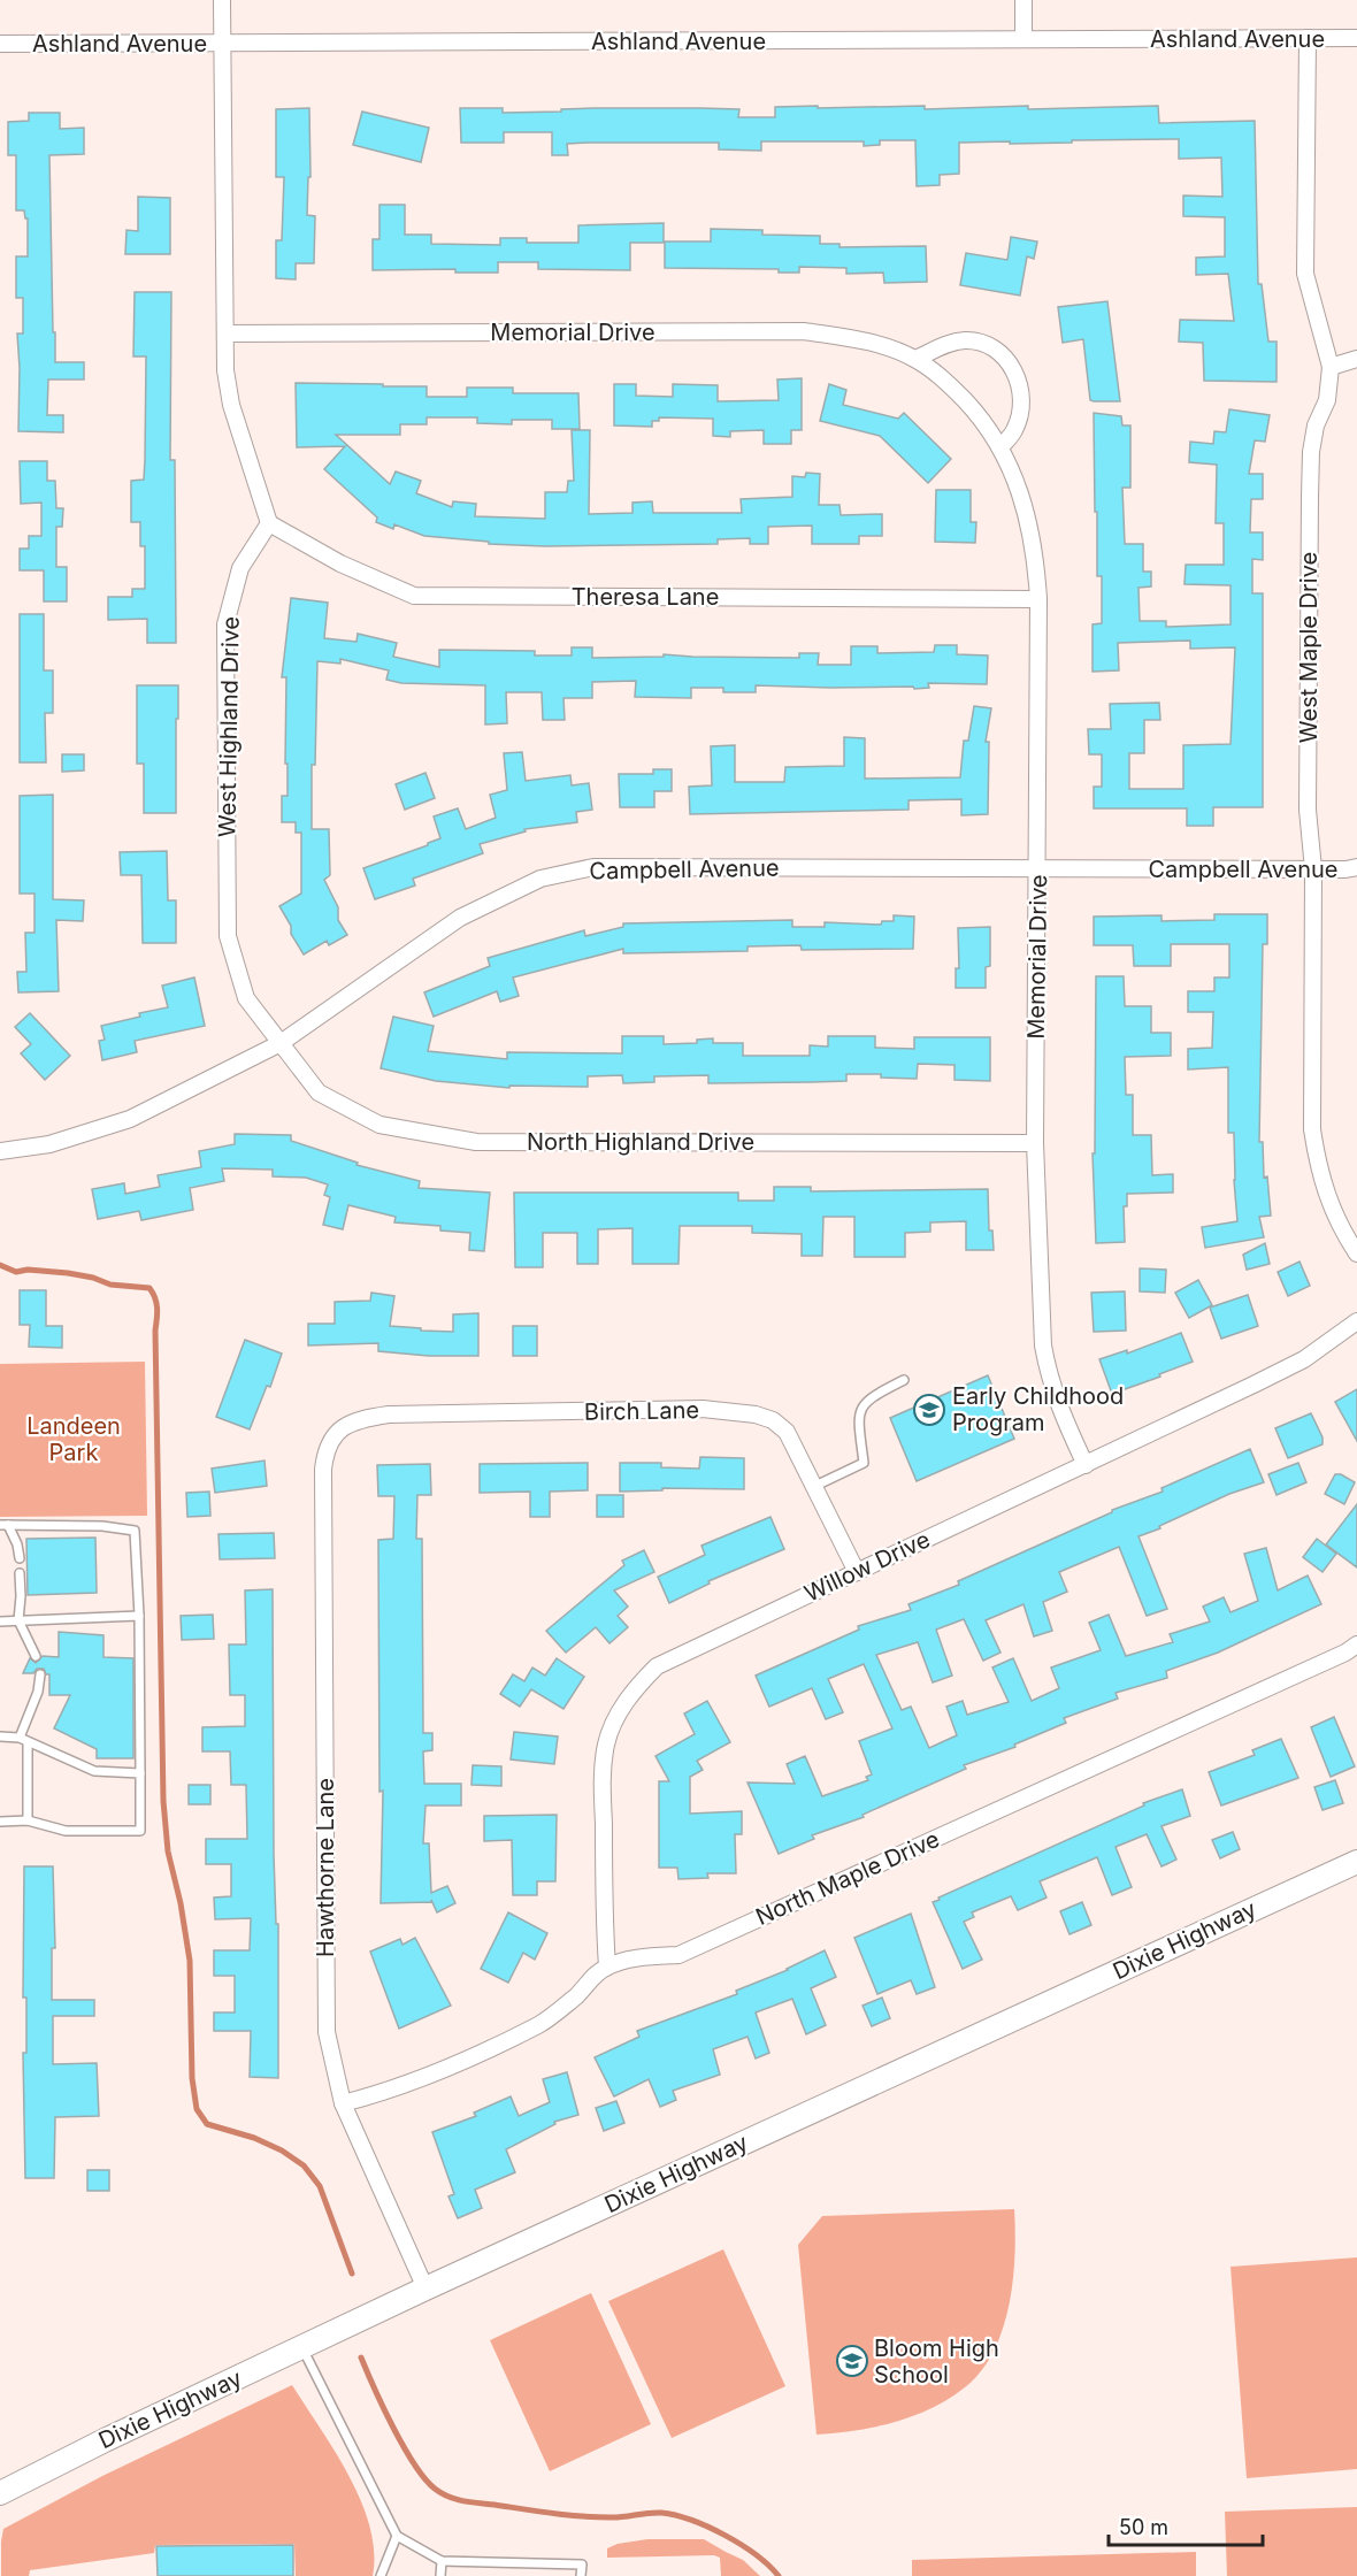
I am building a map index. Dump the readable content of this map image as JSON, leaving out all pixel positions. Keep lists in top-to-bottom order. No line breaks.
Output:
{"streets":{"main road":["Dixie Highway"],"street":["Ashland Avenue","Memorial Drive","Theresa Lane","West Maple Drive","West Highland Drive","Campbell Avenue","North Highland Drive","Birch Lane","Willow Drive","Hawthorne Lane","North Maple Drive"]},"crossings":[["Ashland Avenue","West Maple Drive"],["Memorial Drive","Theresa Lane"],["Memorial Drive","Campbell Avenue"],["Memorial Drive","North Highland Drive"],["Memorial Drive","Willow Drive"],["Theresa Lane","West Highland Drive"],["West Maple Drive","Campbell Avenue"],["West Highland Drive","Campbell Avenue"],["West Highland Drive","North Highland Drive"],["Campbell Avenue","North Highland Drive"],["Birch Lane","Willow Drive"],["Birch Lane","Hawthorne Lane"],["Willow Drive","North Maple Drive"],["Hawthorne Lane","North Maple Drive"],["Hawthorne Lane","Dixie Highway"]],"parks":["Landeen Park"],"places":{"school or university":["Early Childhood Program","Bloom High School"]},"scale_bar":"50 m"}
